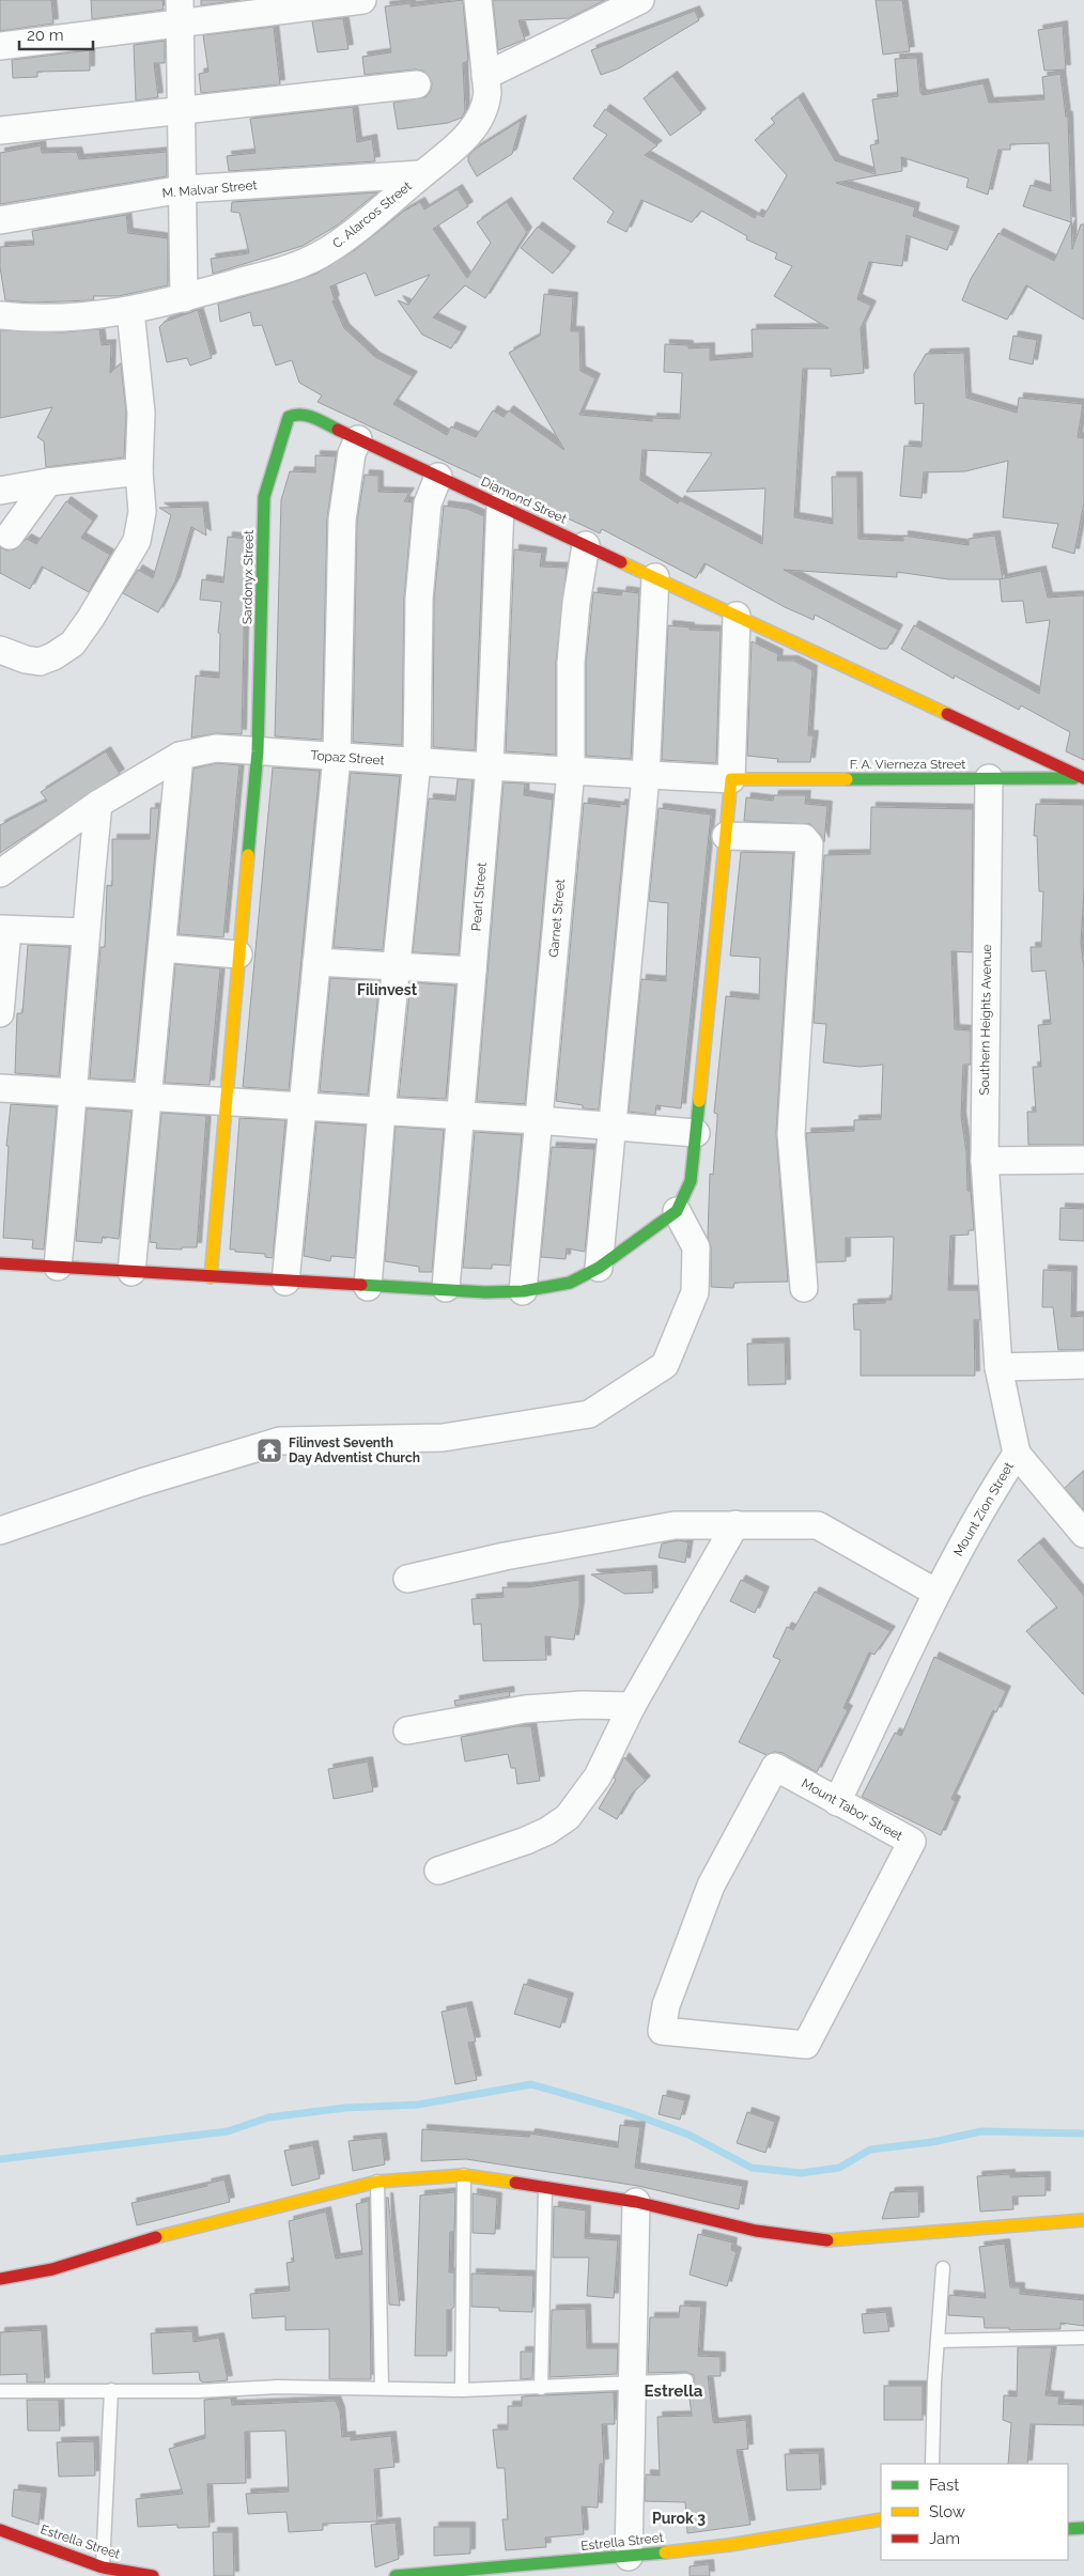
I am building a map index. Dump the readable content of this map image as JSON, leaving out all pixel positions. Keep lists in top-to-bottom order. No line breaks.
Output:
{"streets":{"street":["M. Malvar Street","C. Alarcos Street","Diamond Street","Sardonyx Street","Topaz Street","F. A. Vierneza Street","Pearl Street","Garnet Street","Southern Heights Avenue","Mount Zion Street","Mount Tabor Street","Estrella Street"]},"crossings":[["M. Malvar Street","C. Alarcos Street"],["Diamond Street","Sardonyx Street"],["Diamond Street","F. A. Vierneza Street"],["Diamond Street","Pearl Street"],["Diamond Street","Garnet Street"],["Sardonyx Street","Topaz Street"],["Topaz Street","F. A. Vierneza Street"],["Topaz Street","Pearl Street"],["Topaz Street","Garnet Street"],["F. A. Vierneza Street","Southern Heights Avenue"],["Southern Heights Avenue","Mount Zion Street"],["Mount Zion Street","Mount Tabor Street"]],"districts":["Filinvest","Estrella","Purok 3"],"places":{"temple":["Filinvest Seventh Day Adventist Church"]},"legend":["Fast","Slow","Jam"],"scale_bar":"20 m"}
